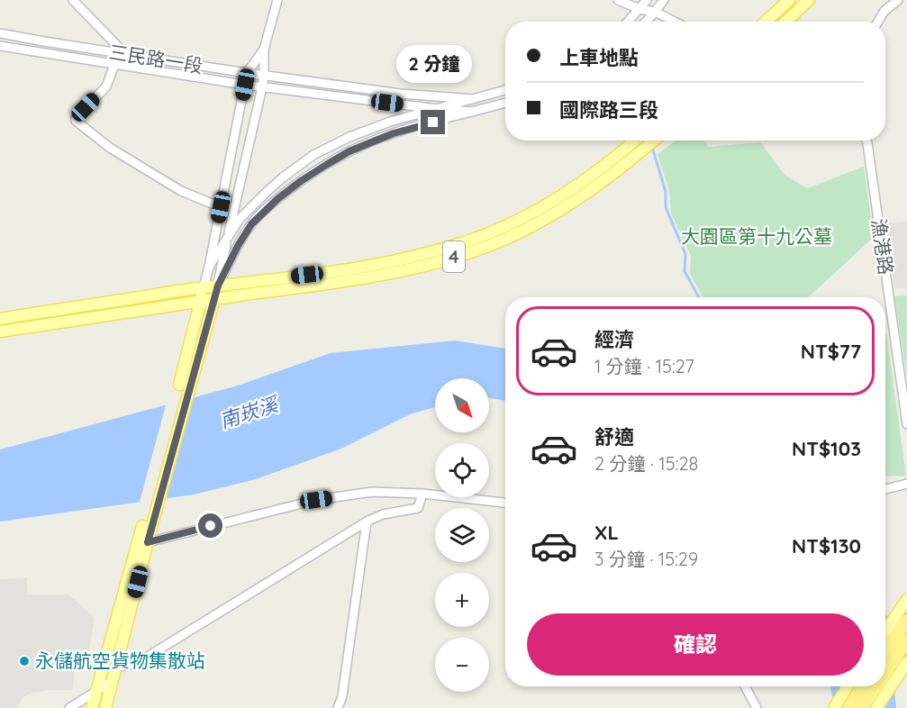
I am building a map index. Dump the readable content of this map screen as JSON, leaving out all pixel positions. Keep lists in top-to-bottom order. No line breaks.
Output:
{"streets":{"main road":["4"],"street":["三民路一段","漁港路"]},"water":["南崁溪"],"parks":["大園區第十九公墓"],"places":["永儲航空貨物集散站"],"north":"bottom right","page":{"banner":["上車地點","國際路三段"],"bubble":"2 分鐘","list":[{"name":"經濟","note":"1 分鐘 · 15:27","value":"NT$77"},{"name":"舒適","note":"2 分鐘 · 15:28","value":"NT$103"},{"name":"XL","note":"3 分鐘 · 15:29","value":"NT$130"}],"map_buttons":["+","−"],"buttons":"確認"}}
